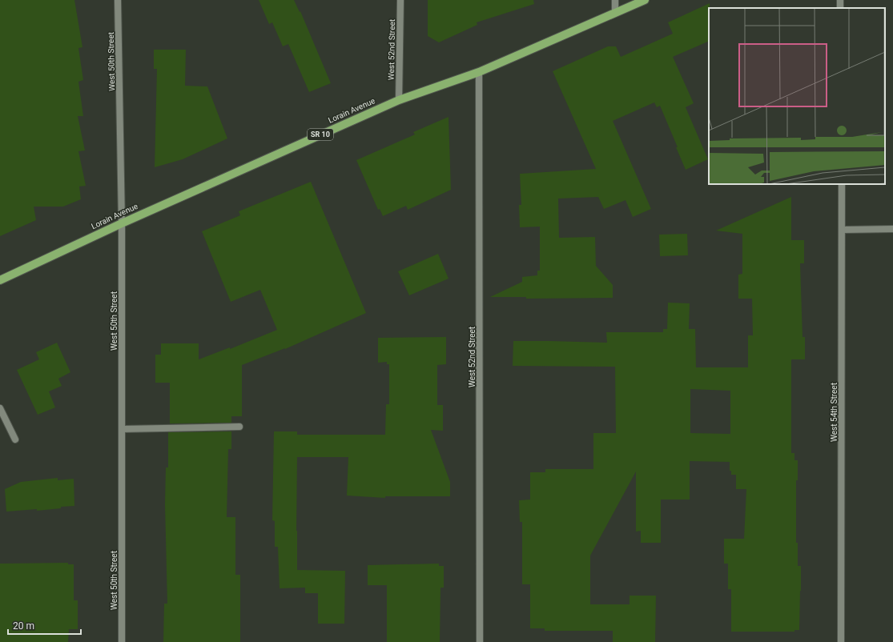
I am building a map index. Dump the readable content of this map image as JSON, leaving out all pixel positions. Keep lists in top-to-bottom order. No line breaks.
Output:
{"streets":{"main road":["Lorain Avenue","SR 10"],"street":["West 52nd Street","West 50th Street","West 54th Street"]},"crossings":[["West 52nd Street","Lorain Avenue"],["West 50th Street","Lorain Avenue"]],"scale_bar":"20 m"}
